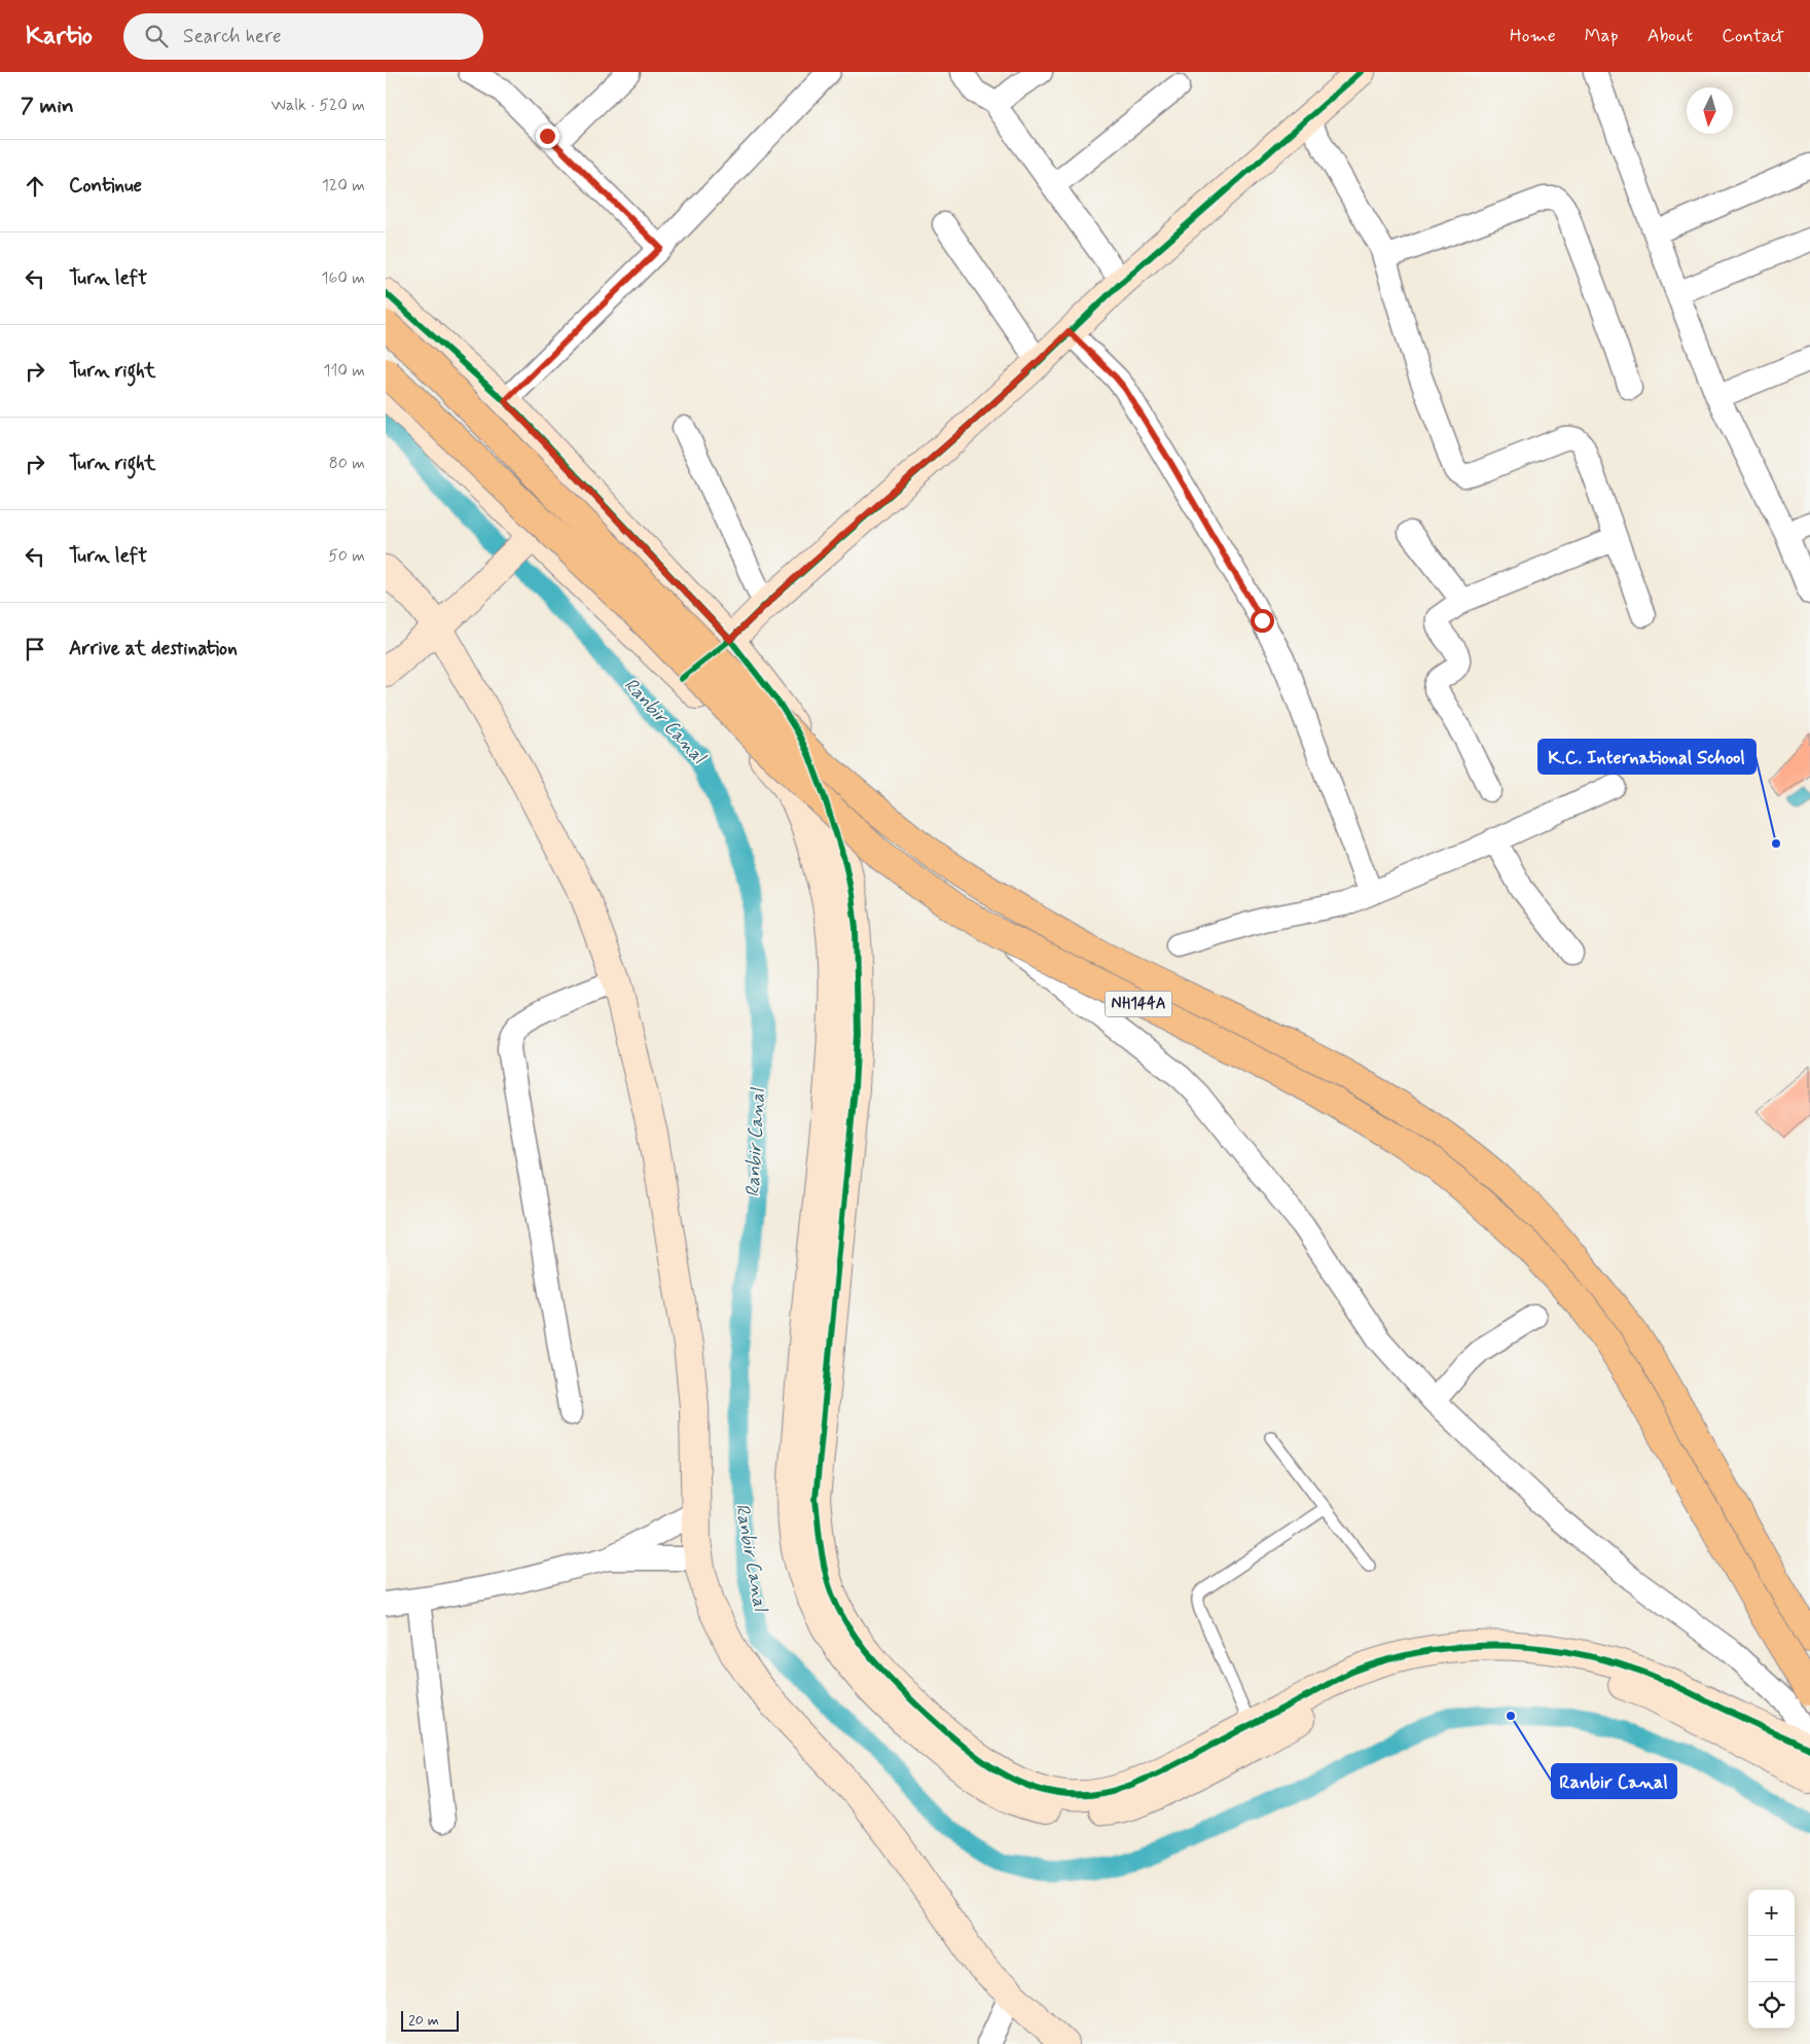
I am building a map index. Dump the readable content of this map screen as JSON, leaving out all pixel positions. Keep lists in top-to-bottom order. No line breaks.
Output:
{"streets":{"highway":["NH144A"]},"water":["Ranbir Canal"],"places":["K.C. International School","Ranbir Canal"],"scale_bar":"20 m","north":"bottom","page":{"header":"Kartio","search":"Search here","nav":["Home","Map","About","Contact"],"heading":["7 min","Walk · 520 m"],"list":[["Continue","120 m"],["Turn left","160 m"],["Turn right","110 m"],["Turn right","80 m"],["Turn left","50 m"],"Arrive at destination"],"map_buttons":["+","−"],"scale":"20 m"}}
